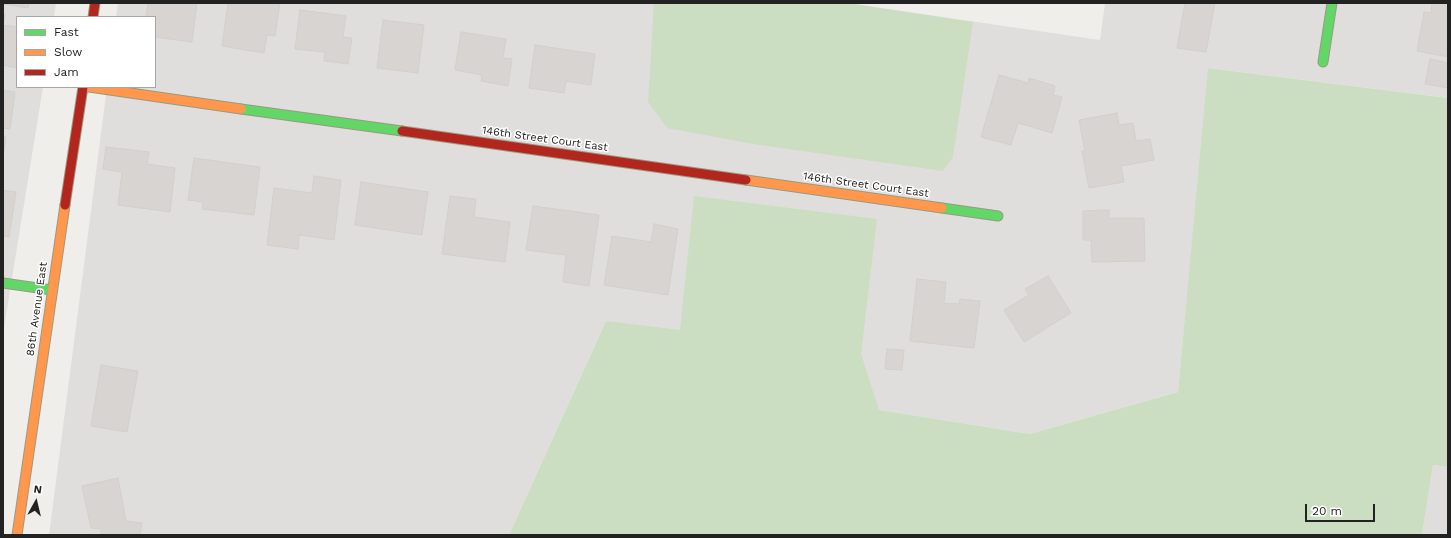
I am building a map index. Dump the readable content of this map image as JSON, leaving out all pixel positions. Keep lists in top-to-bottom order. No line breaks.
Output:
{"streets":{"street":["146th Street Court East","86th Avenue East"]},"legend":["Fast","Slow","Jam"],"scale_bar":"20 m","north":"top"}
